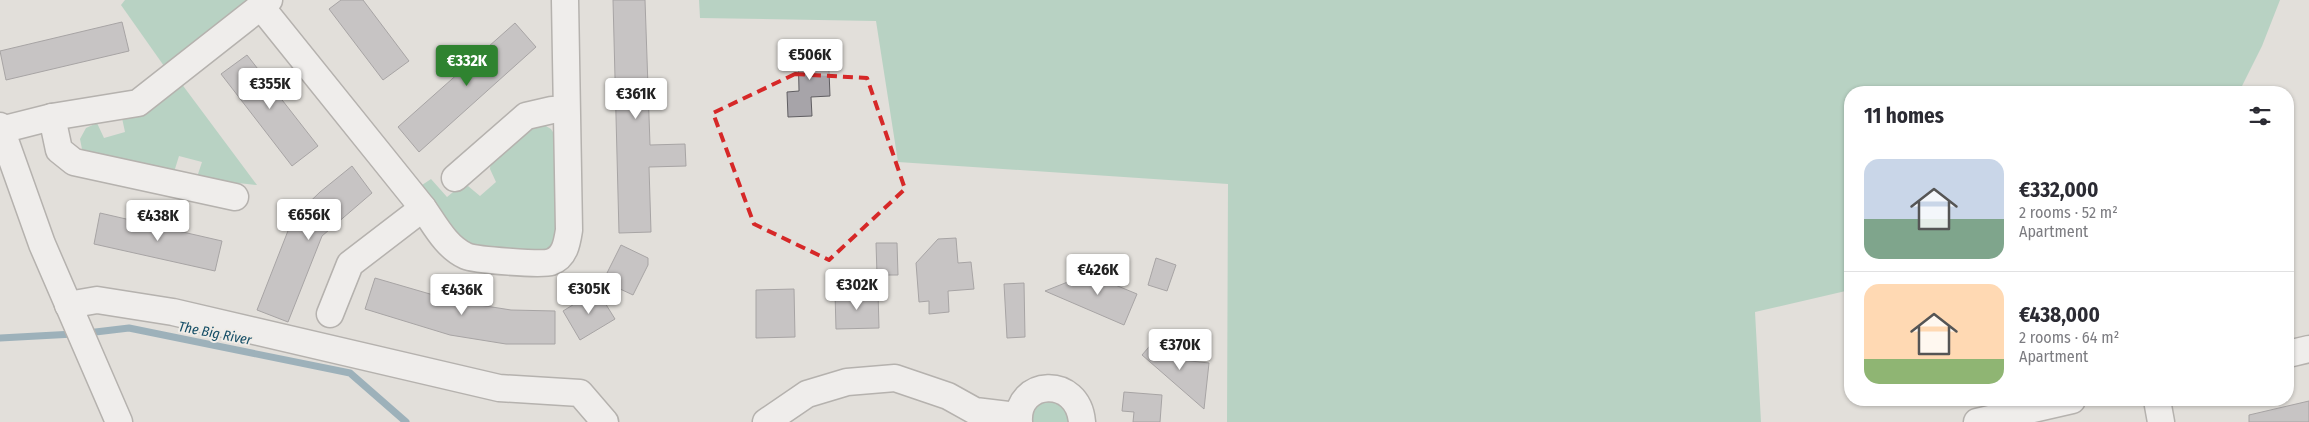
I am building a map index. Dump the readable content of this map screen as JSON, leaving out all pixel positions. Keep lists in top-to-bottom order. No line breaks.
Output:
{"water":["The Big River"],"page":{"price":["€506K","€332K","€355K","€361K","€656K","€438K","€426K","€302K","€305K","€436K","€370K"],"heading":"11 homes","list":[{"name":"€332,000","note":"2 rooms · 52 m² · Apartment"},{"name":"€438,000","note":"2 rooms · 64 m² · Apartment"}]}}
